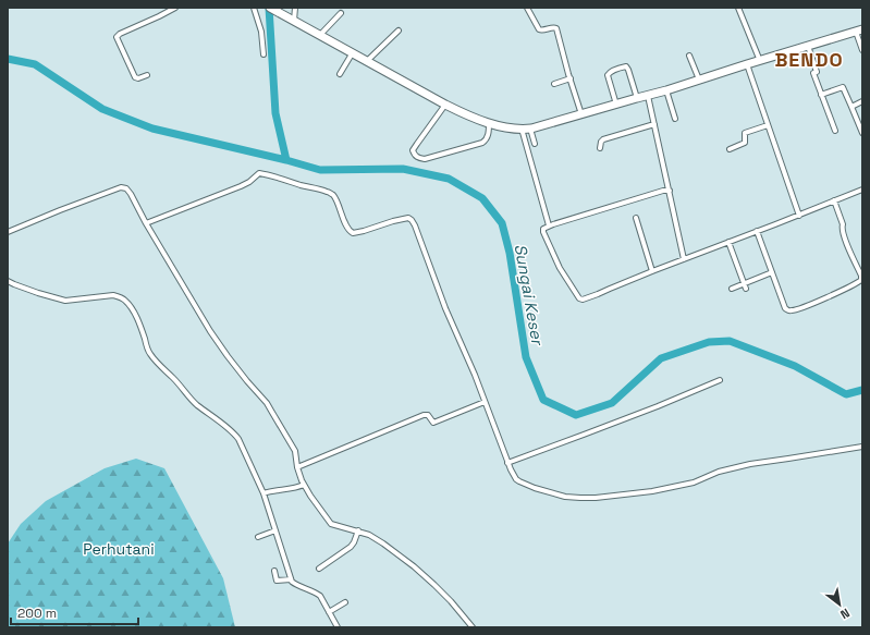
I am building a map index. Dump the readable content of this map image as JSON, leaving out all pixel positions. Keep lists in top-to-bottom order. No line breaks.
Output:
{"districts":["BENDO"],"water":["Sungai Keser"],"parks":["Perhutani"],"scale_bar":"200 m","north":"bottom right"}
